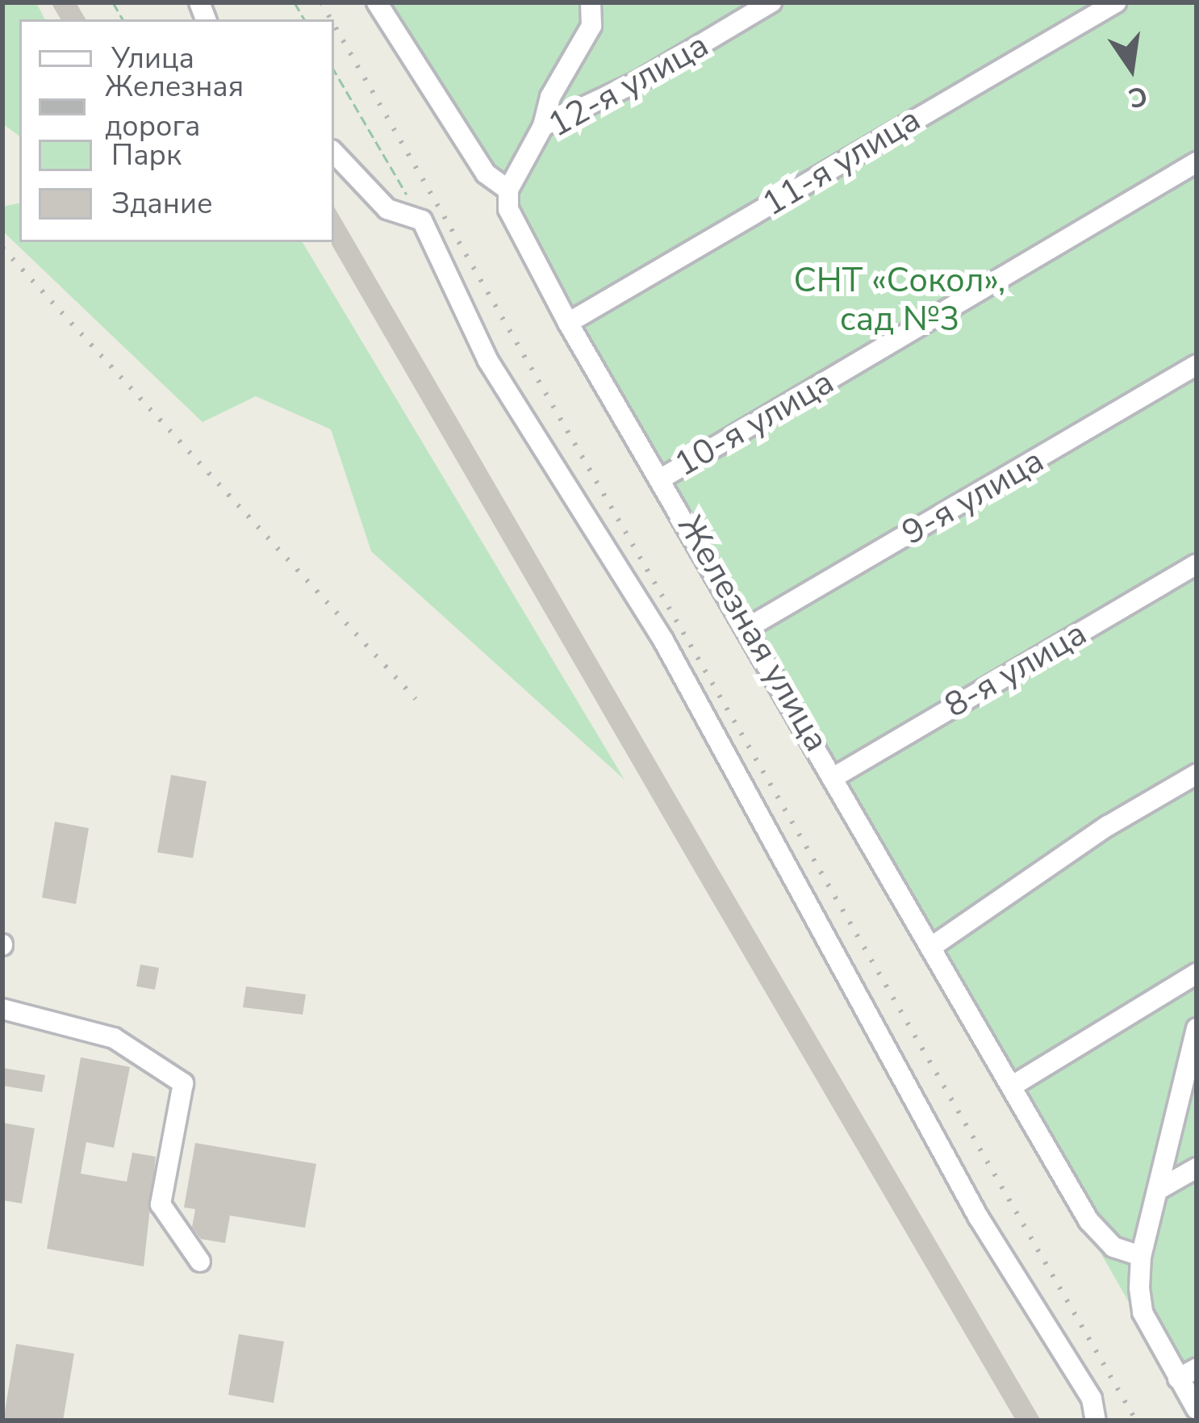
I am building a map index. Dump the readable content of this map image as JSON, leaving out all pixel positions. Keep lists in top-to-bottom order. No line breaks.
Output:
{"streets":{"street":["12-я улица","11-я улица","10-я улица","9-я улица","Железная улица","8-я улица"]},"crossings":[["12-я улица","Железная улица"],["11-я улица","Железная улица"],["10-я улица","Железная улица"],["9-я улица","Железная улица"],["Железная улица","8-я улица"]],"parks":["СНТ «Сокол», сад №3"],"legend":["Улица","Железная дорога","Парк","Здание"],"north":"bottom"}
